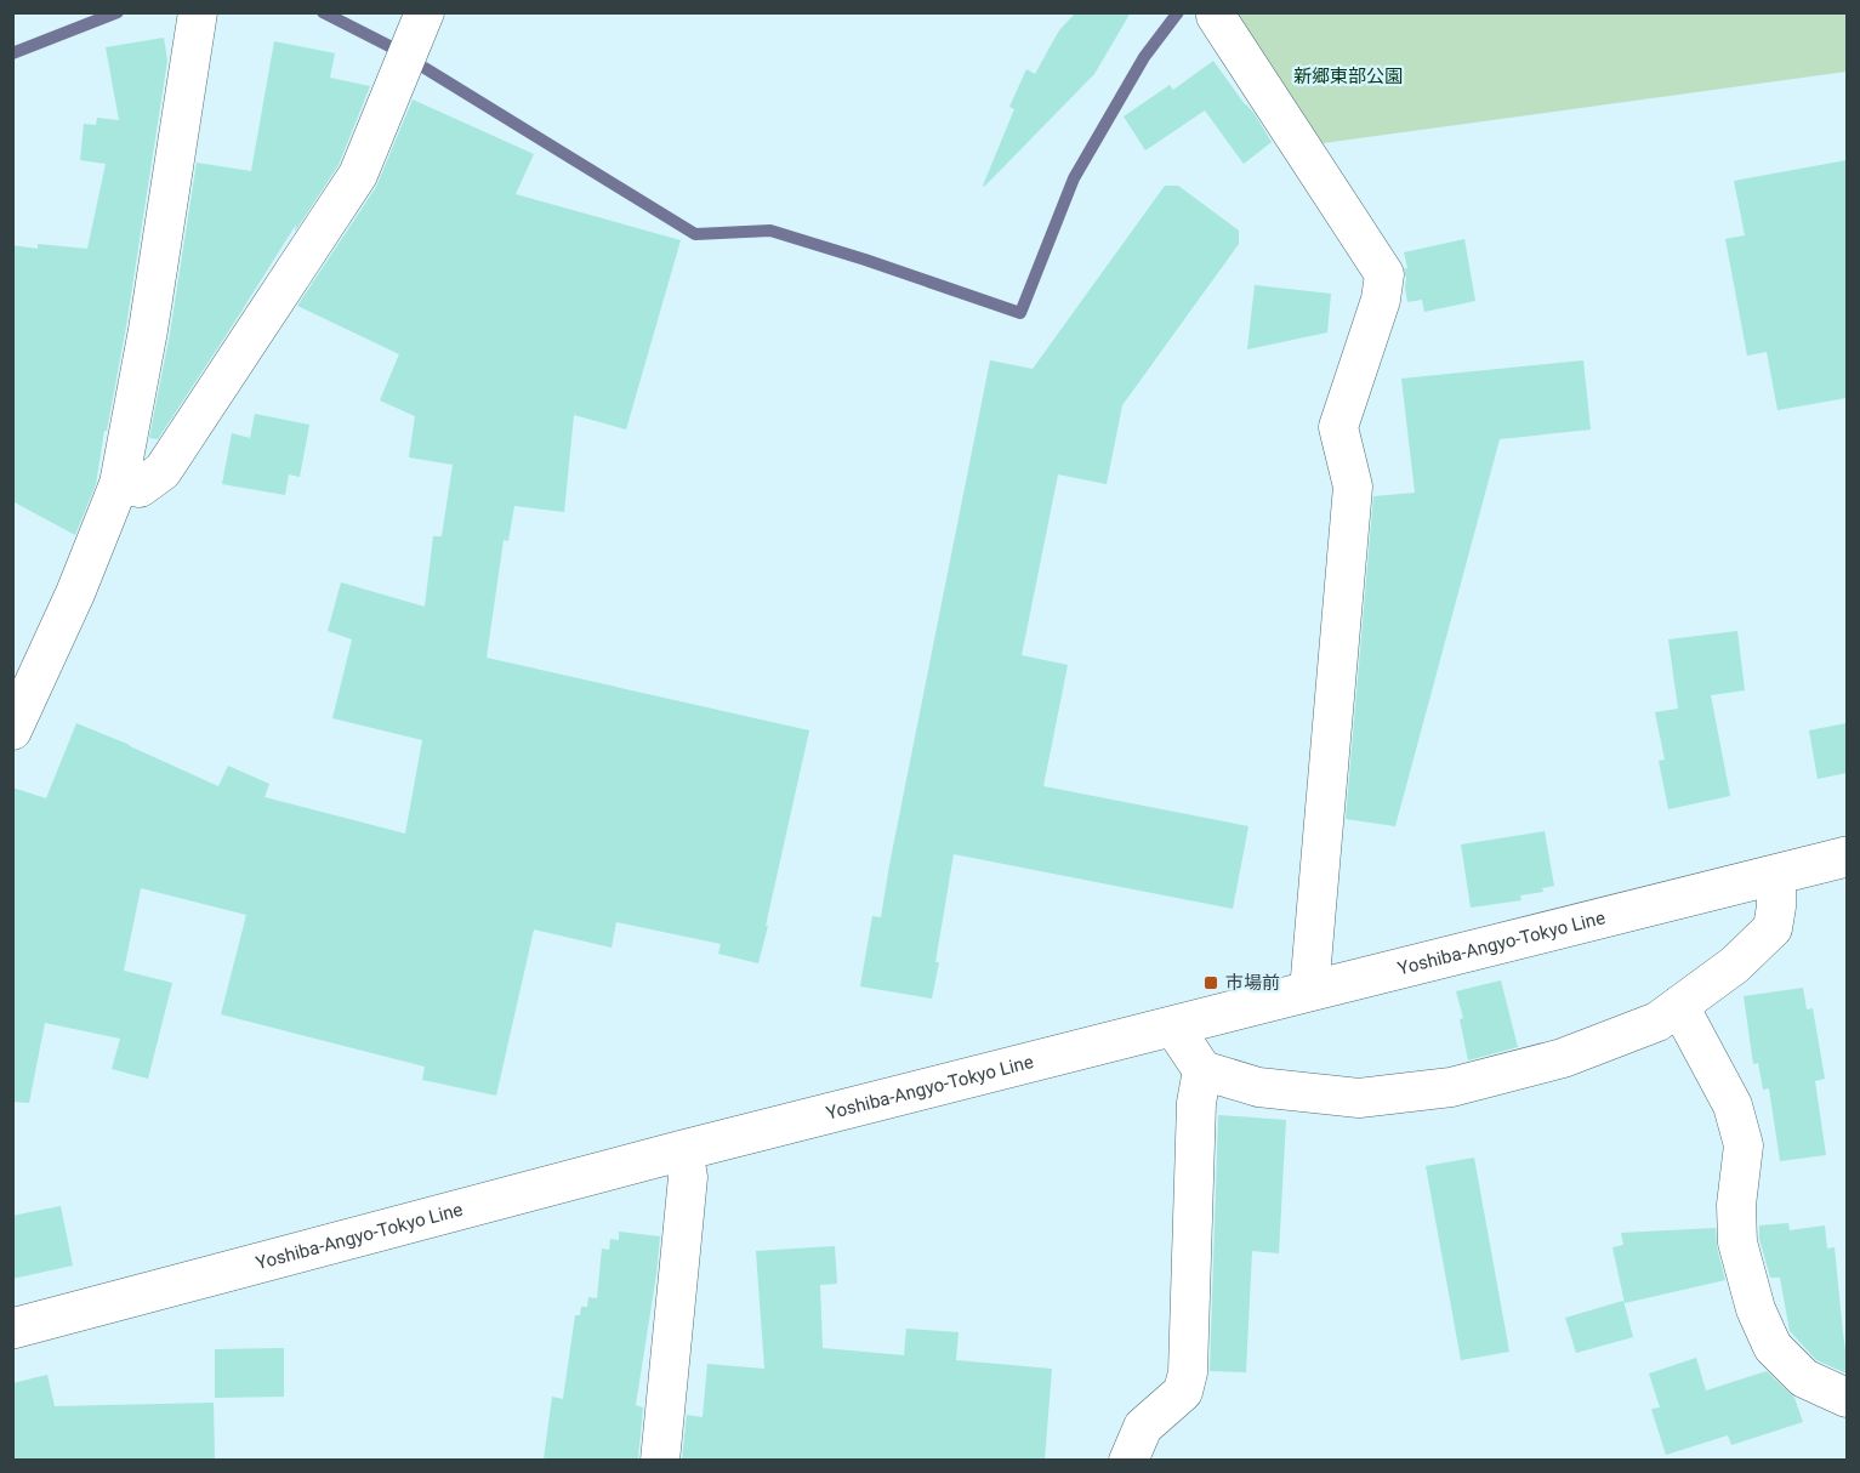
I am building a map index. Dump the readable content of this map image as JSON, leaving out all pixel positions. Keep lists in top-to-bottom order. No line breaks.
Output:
{"streets":{"main road":["Yoshiba-Angyo-Tokyo Line"]},"parks":["新郷東部公園"],"places":{"transit":["市場前"]}}
